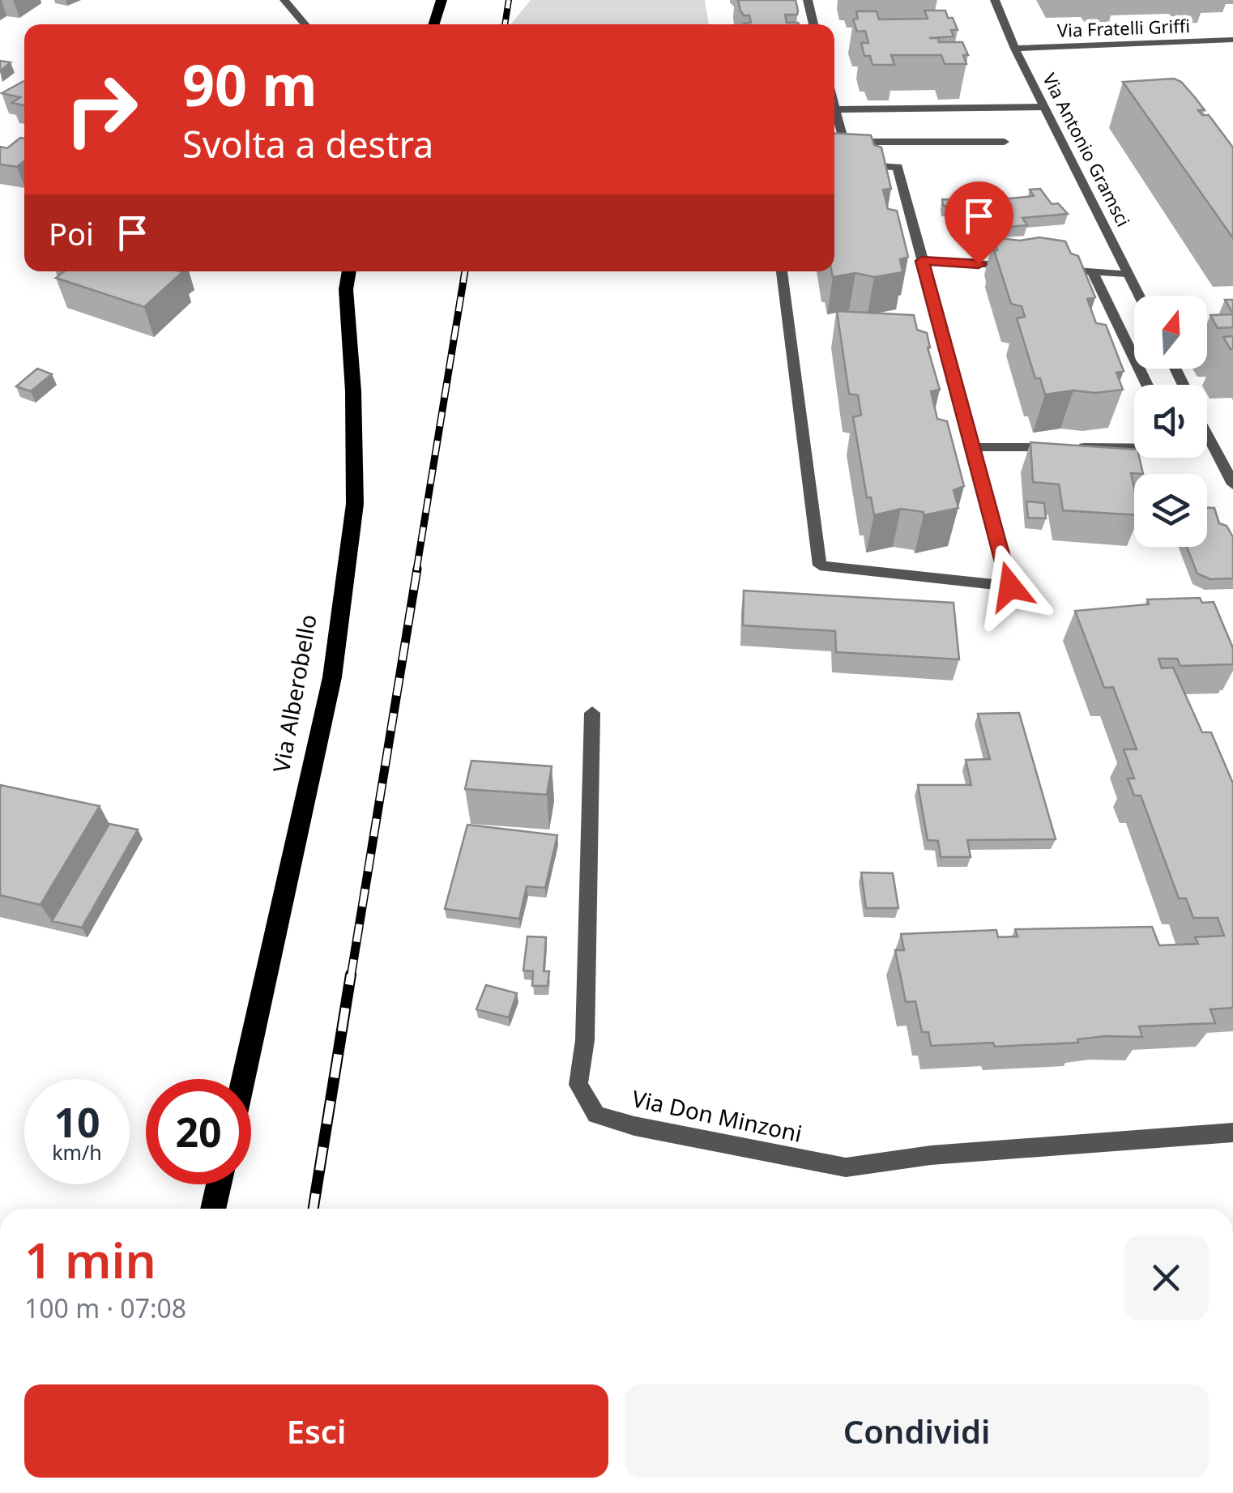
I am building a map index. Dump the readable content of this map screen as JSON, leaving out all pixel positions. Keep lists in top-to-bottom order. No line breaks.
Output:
{"streets":{"main road":["Via Alberobello"],"street":["Via Fratelli Griffi","Via Antonio Gramsci","Via Don Minzoni"]},"crossings":[["Via Fratelli Griffi","Via Antonio Gramsci"]],"north":"top","page":{"turn":["90 m","Svolta a destra"],"then":"Poi","speed":"10 km/h","limit":"20","heading":["1 min","100 m · 07:08"],"buttons":["Esci","Condividi"]}}
